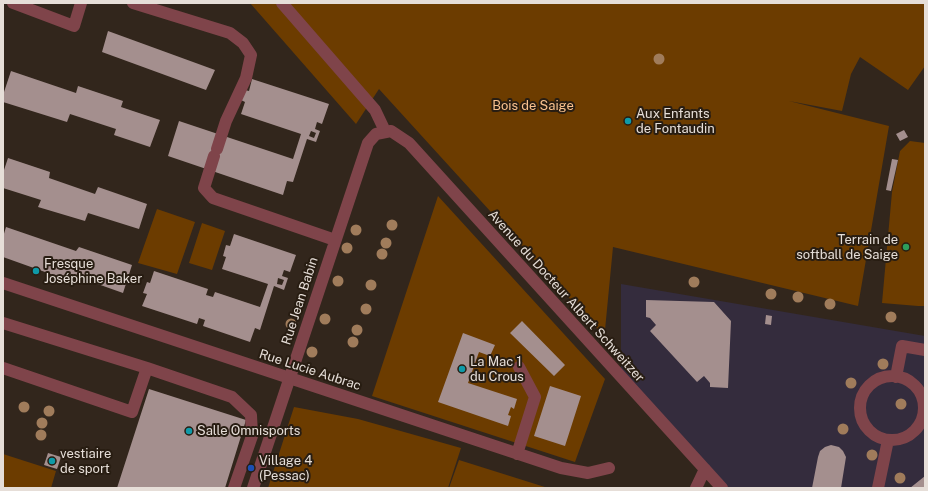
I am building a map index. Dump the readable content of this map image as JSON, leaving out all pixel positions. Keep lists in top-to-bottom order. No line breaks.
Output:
{"streets":{"street":["Avenue du Docteur Albert Schweitzer","Rue Jean Babin","Rue Lucie Aubrac"]},"crossings":[["Avenue du Docteur Albert Schweitzer","Rue Jean Babin"],["Rue Jean Babin","Rue Lucie Aubrac"]],"parks":["Bois de Saige"],"places":["Aux Enfants de Fontaudin","Terrain de softball de Saige","Fresque Joséphine Baker","La Mac 1 du Crous","Salle Omnisports","vestiaire de sport","Village 4 (Pessac)"]}
